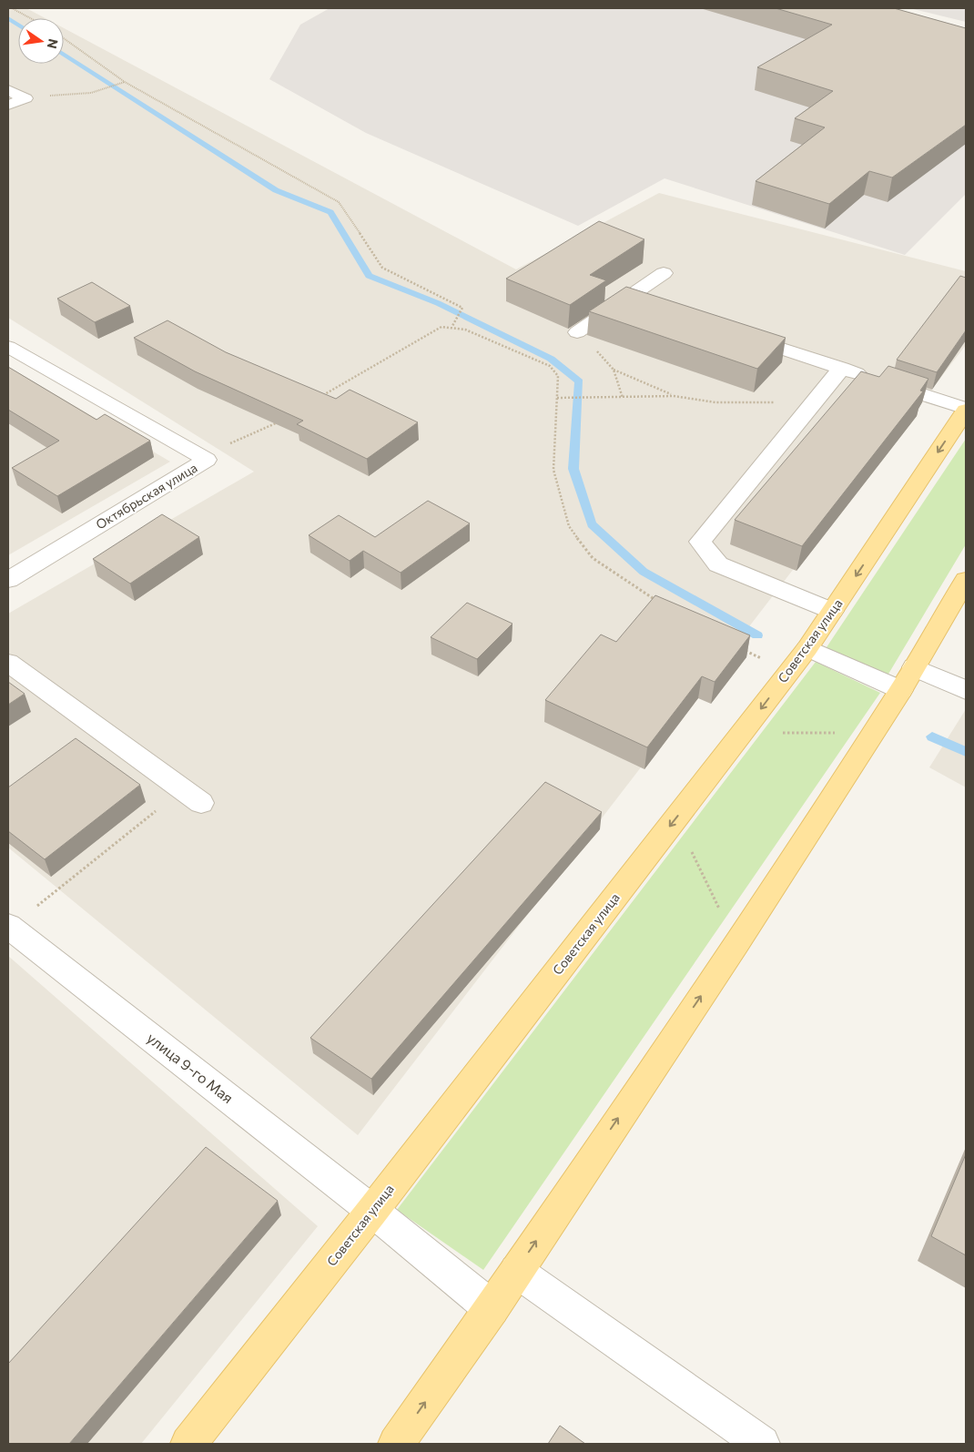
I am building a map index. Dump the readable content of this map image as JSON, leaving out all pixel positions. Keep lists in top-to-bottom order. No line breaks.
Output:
{"streets":{"main road":["Советская улица"],"street":["Октябрьская улица","улица 9-го Мая"]},"crossings":[["Советская улица","улица 9-го Мая"]],"north":"right"}
